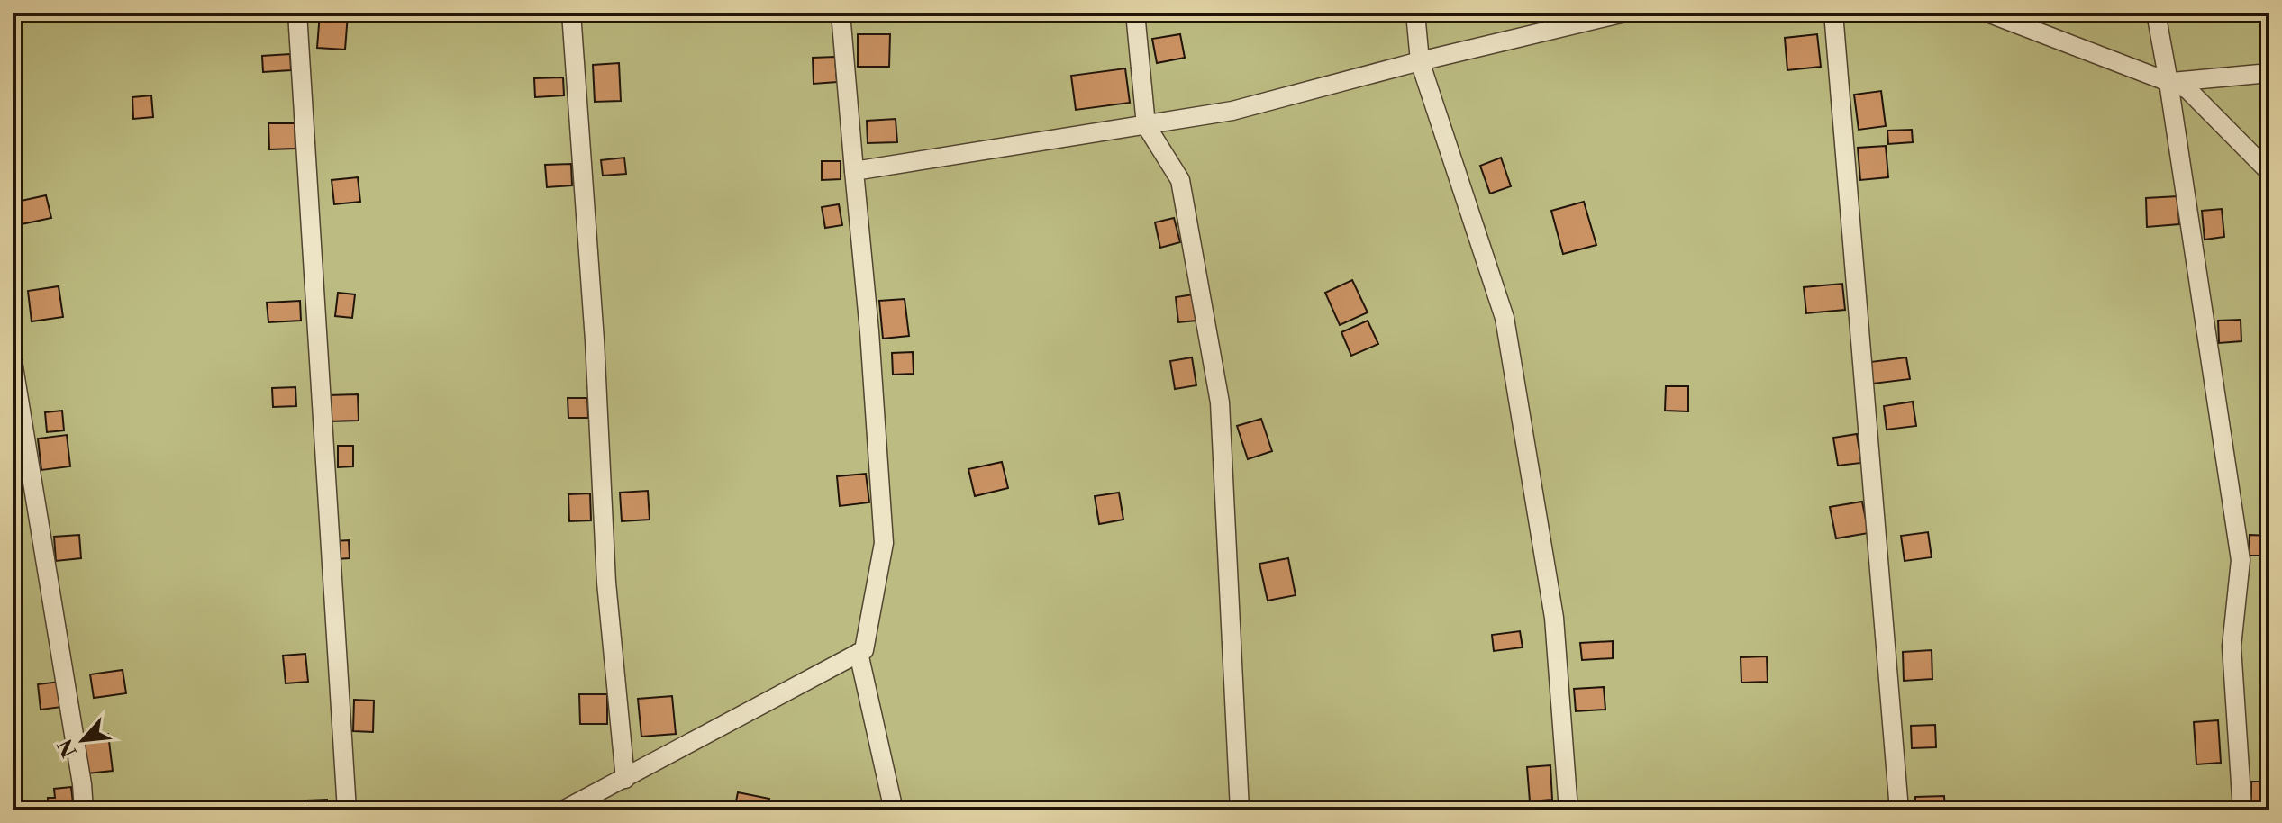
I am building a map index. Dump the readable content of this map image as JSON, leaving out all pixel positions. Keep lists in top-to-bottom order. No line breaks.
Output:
{"north":"bottom left"}
